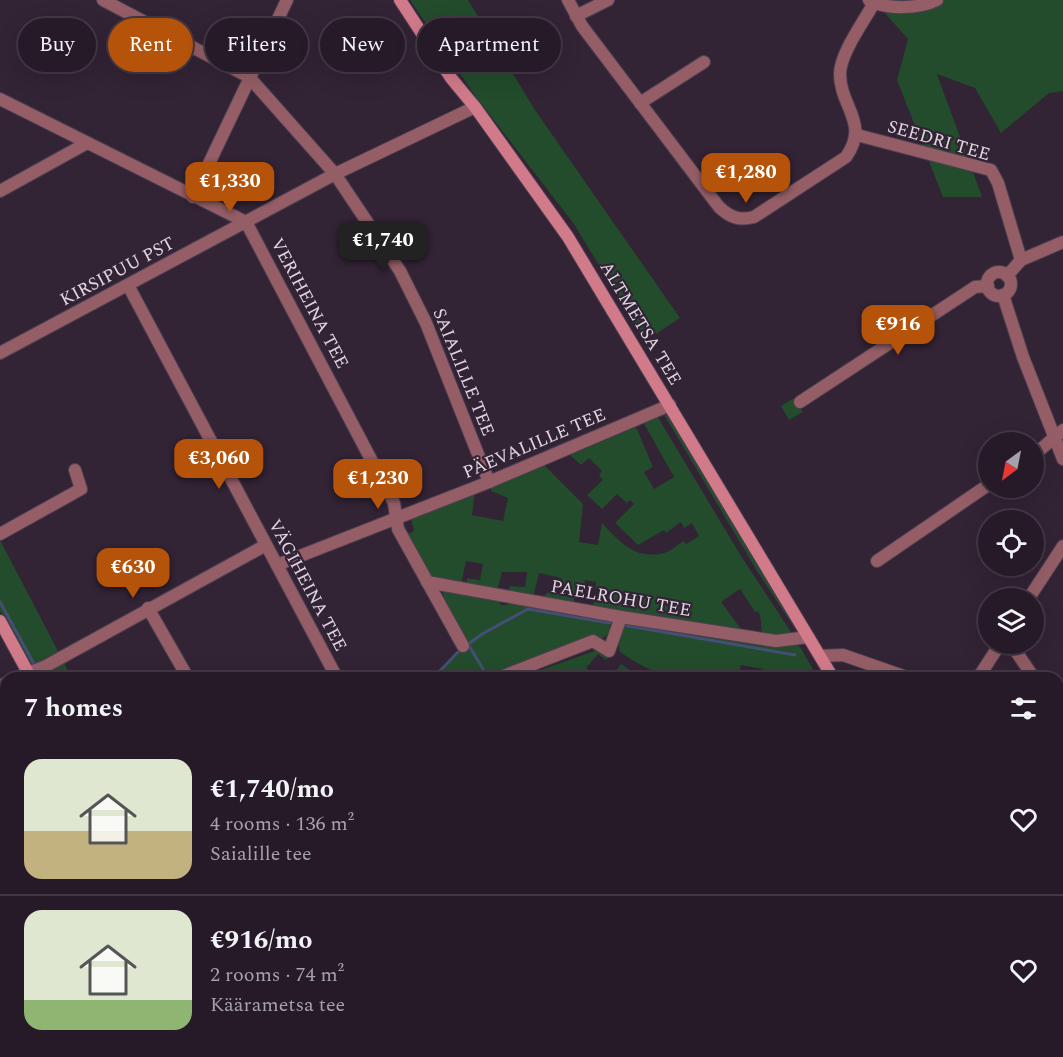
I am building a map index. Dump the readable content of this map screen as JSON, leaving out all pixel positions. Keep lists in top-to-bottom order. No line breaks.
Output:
{"streets":{"street":["SEEDRI TEE","KIRSIPUU PST","VERIHEINA TEE","ALTMETSA TEE","SAIALILLE TEE","PÄEVALILLE TEE","VÄGIHEINA TEE","PAELROHU TEE"]},"crossings":[["KIRSIPUU PST","VERIHEINA TEE"],["KIRSIPUU PST","ALTMETSA TEE"],["KIRSIPUU PST","SAIALILLE TEE"],["KIRSIPUU PST","VÄGIHEINA TEE"],["VERIHEINA TEE","PÄEVALILLE TEE"],["ALTMETSA TEE","PÄEVALILLE TEE"],["ALTMETSA TEE","PAELROHU TEE"],["SAIALILLE TEE","PÄEVALILLE TEE"],["PÄEVALILLE TEE","VÄGIHEINA TEE"]],"north":"bottom left","page":{"chip":["Buy","Rent","Filters","New","Apartment"],"price":["€1,280","€1,330","€1,740","€916","€3,060","€1,230","€630"],"heading":"7 homes","list":[{"name":"€1,740/mo","note":"4 rooms · 136 m² · Saialille tee"},{"name":"€916/mo","note":"2 rooms · 74 m² · Käärametsa tee"}]}}
